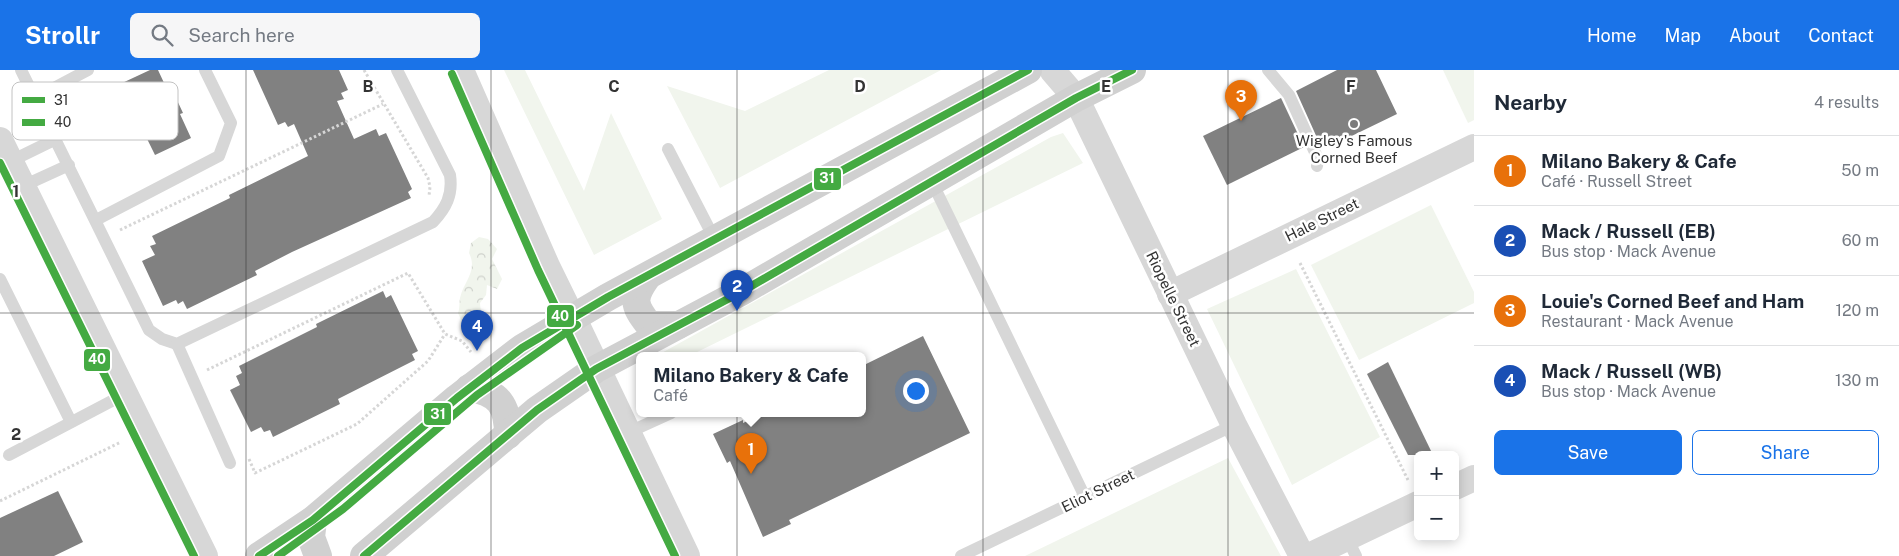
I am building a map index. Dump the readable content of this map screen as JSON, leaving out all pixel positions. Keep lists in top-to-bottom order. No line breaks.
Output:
{"streets":{"street":["Hale Street","Riopelle Street"],"lane":["Eliot Street"]},"crossings":[["Hale Street","Riopelle Street"],["Riopelle Street","Eliot Street"]],"places":["Wigley's Famous Corned Beef"],"lines":["transit line 31","transit line 40"],"legend":["31","40"],"page":{"header":"Strollr","search":"Search here","nav":["Home","Map","About","Contact"],"heading":["Nearby","4 results"],"pins":["3","2","4","1"],"list":[{"mark":"1","name":"Milano Bakery & Cafe","note":"Café · Russell Street","value":"50 m"},{"mark":"2","name":"Mack / Russell (EB)","note":"Bus stop · Mack Avenue","value":"60 m"},{"mark":"3","name":"Louie's Corned Beef and Ham","note":"Restaurant · Mack Avenue","value":"120 m"},{"mark":"4","name":"Mack / Russell (WB)","note":"Bus stop · Mack Avenue","value":"130 m"}],"popup":["Milano Bakery & Cafe","Café"],"buttons":["Save","Share"],"map_buttons":["+","−"]},"grid":{"columns":["B","C","D","E","F"],"rows":["1","2"]}}
